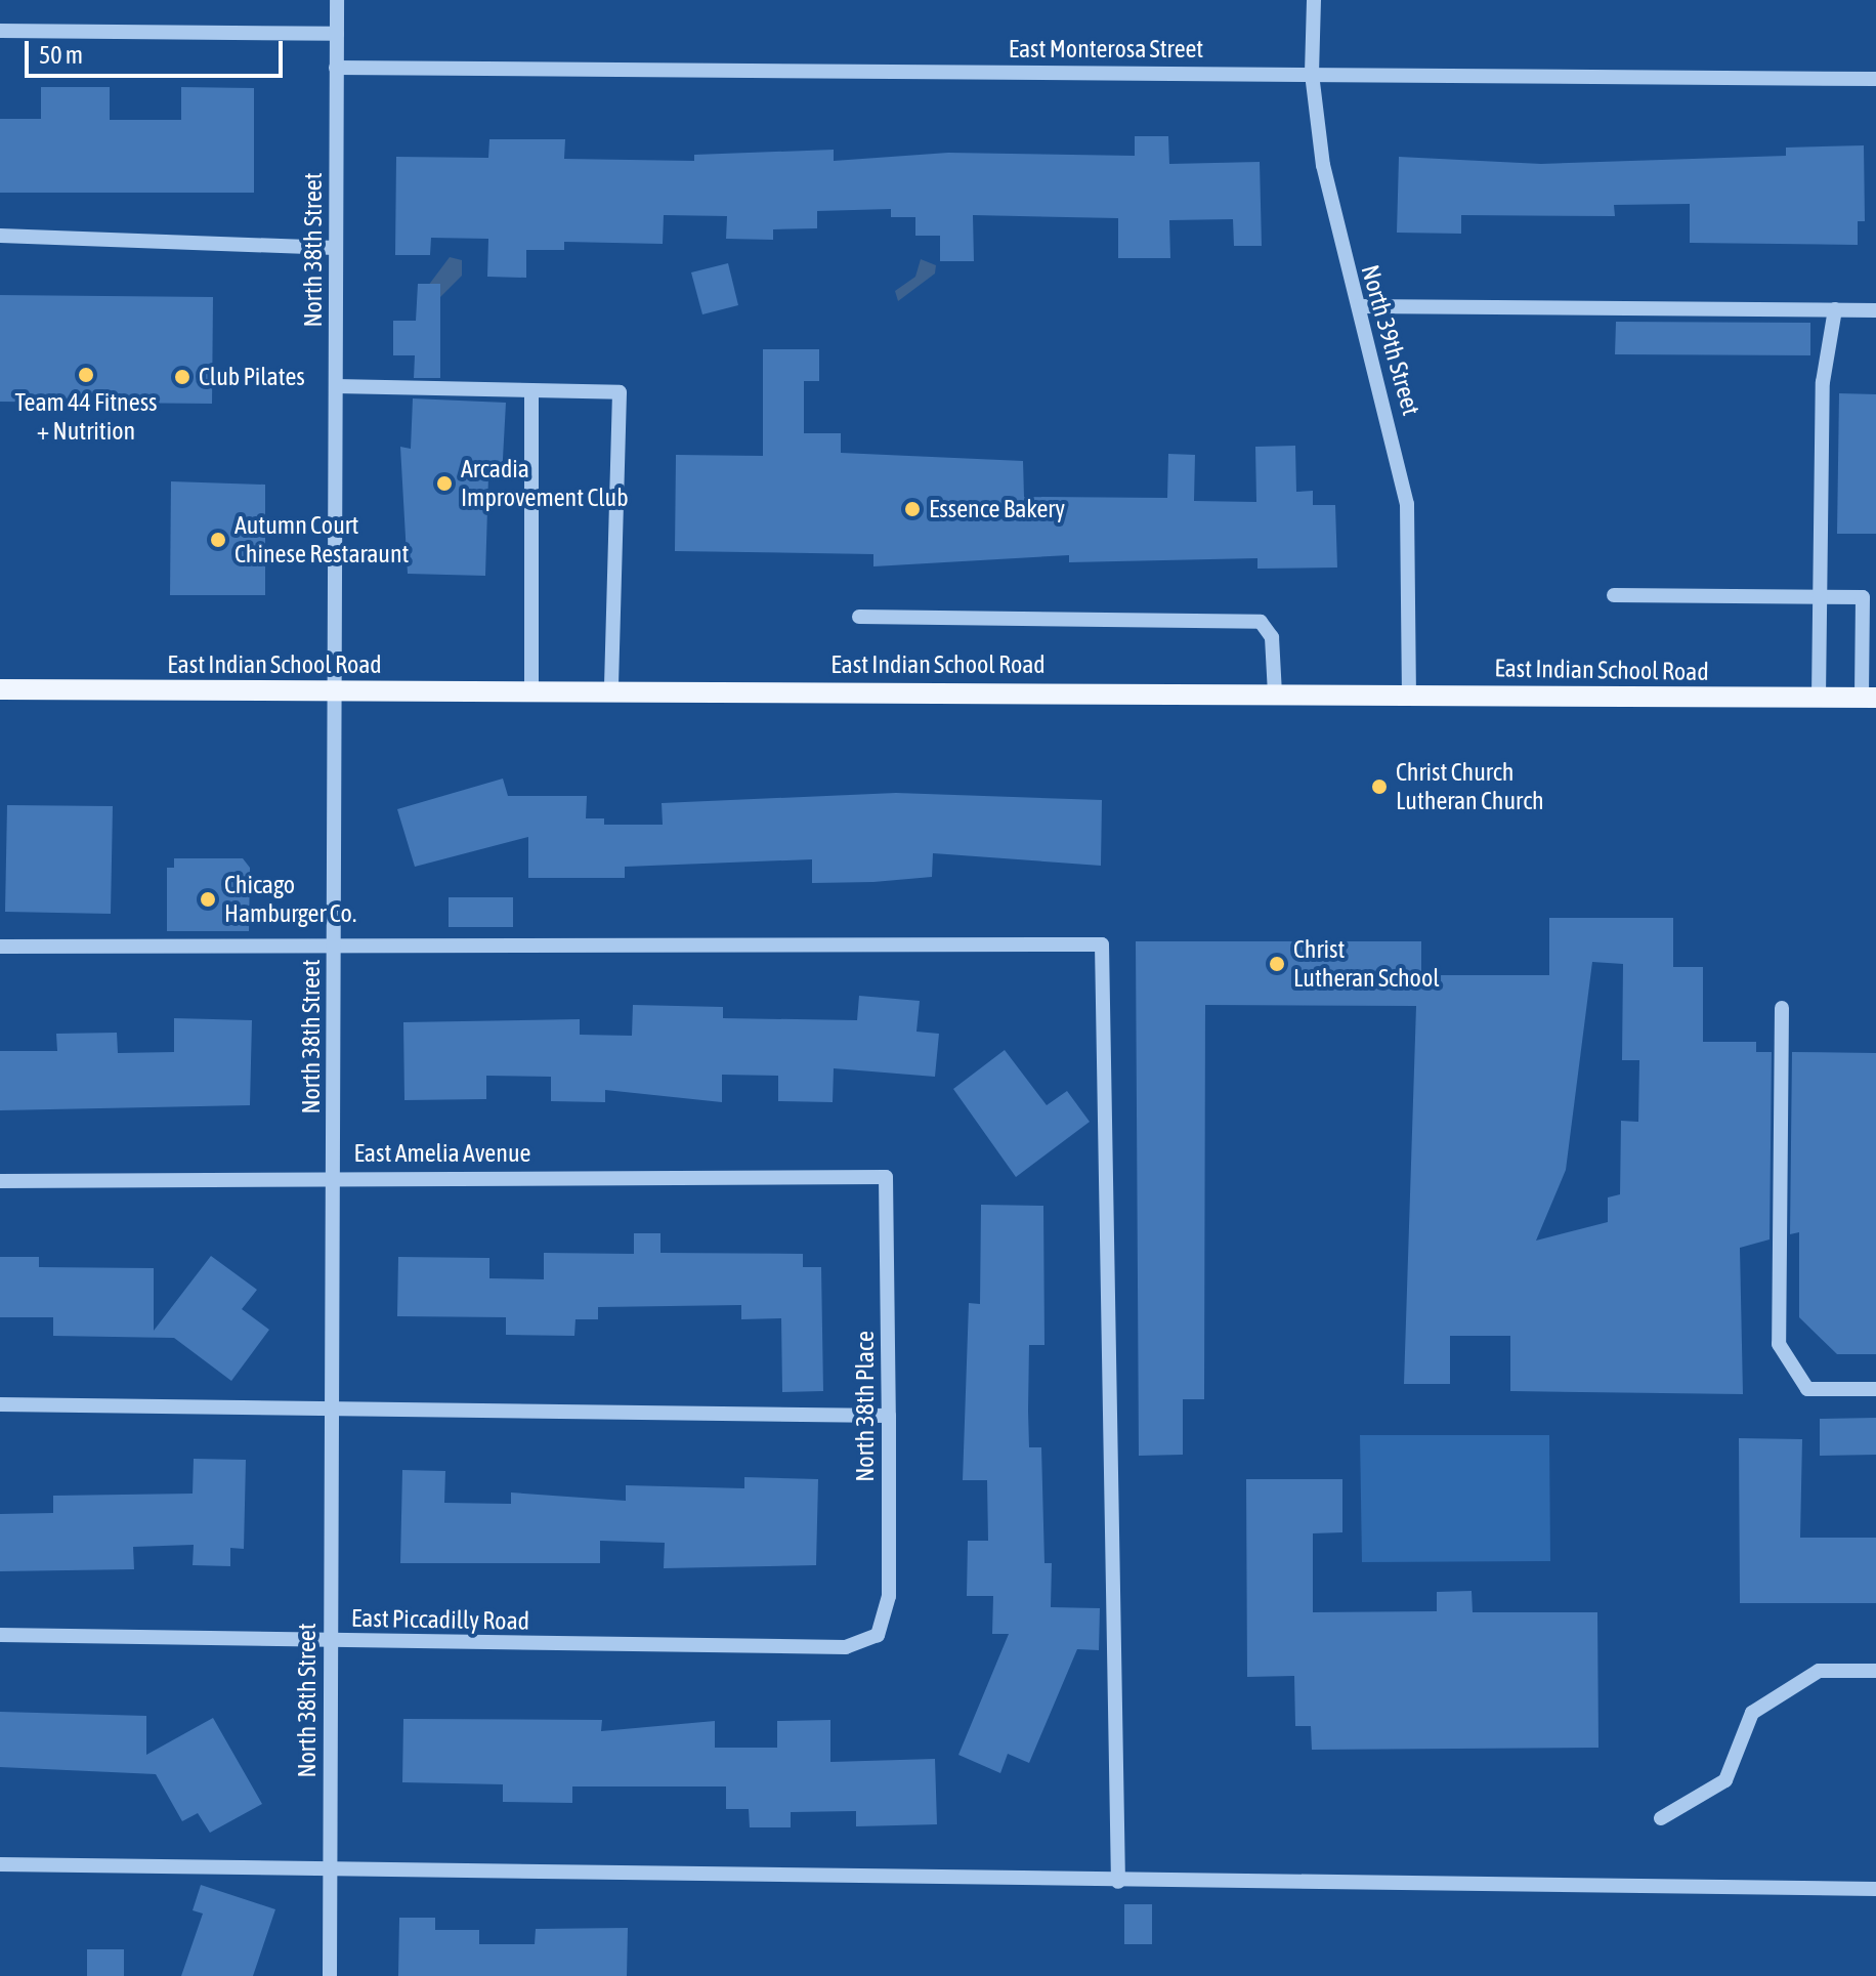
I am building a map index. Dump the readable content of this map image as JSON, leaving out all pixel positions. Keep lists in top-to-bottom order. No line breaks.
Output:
{"streets":{"main road":["East Indian School Road"],"street":["East Monterosa Street","North 38th Street","North 39th Street","East Amelia Avenue","North 38th Place","East Piccadilly Road"]},"crossings":[["East Monterosa Street","North 38th Street"],["East Monterosa Street","North 39th Street"],["North 38th Street","East Indian School Road"],["North 38th Street","East Amelia Avenue"],["North 38th Street","East Piccadilly Road"],["North 39th Street","East Indian School Road"],["East Amelia Avenue","North 38th Place"],["North 38th Place","East Piccadilly Road"]],"places":["Team 44 Fitness + Nutrition","Club Pilates","Arcadia Improvement Club","Essence Bakery","Autumn Court Chinese Restaraunt","Christ Church Lutheran Church","Chicago Hamburger Co.","Christ Lutheran School"],"scale_bar":"50 m"}
